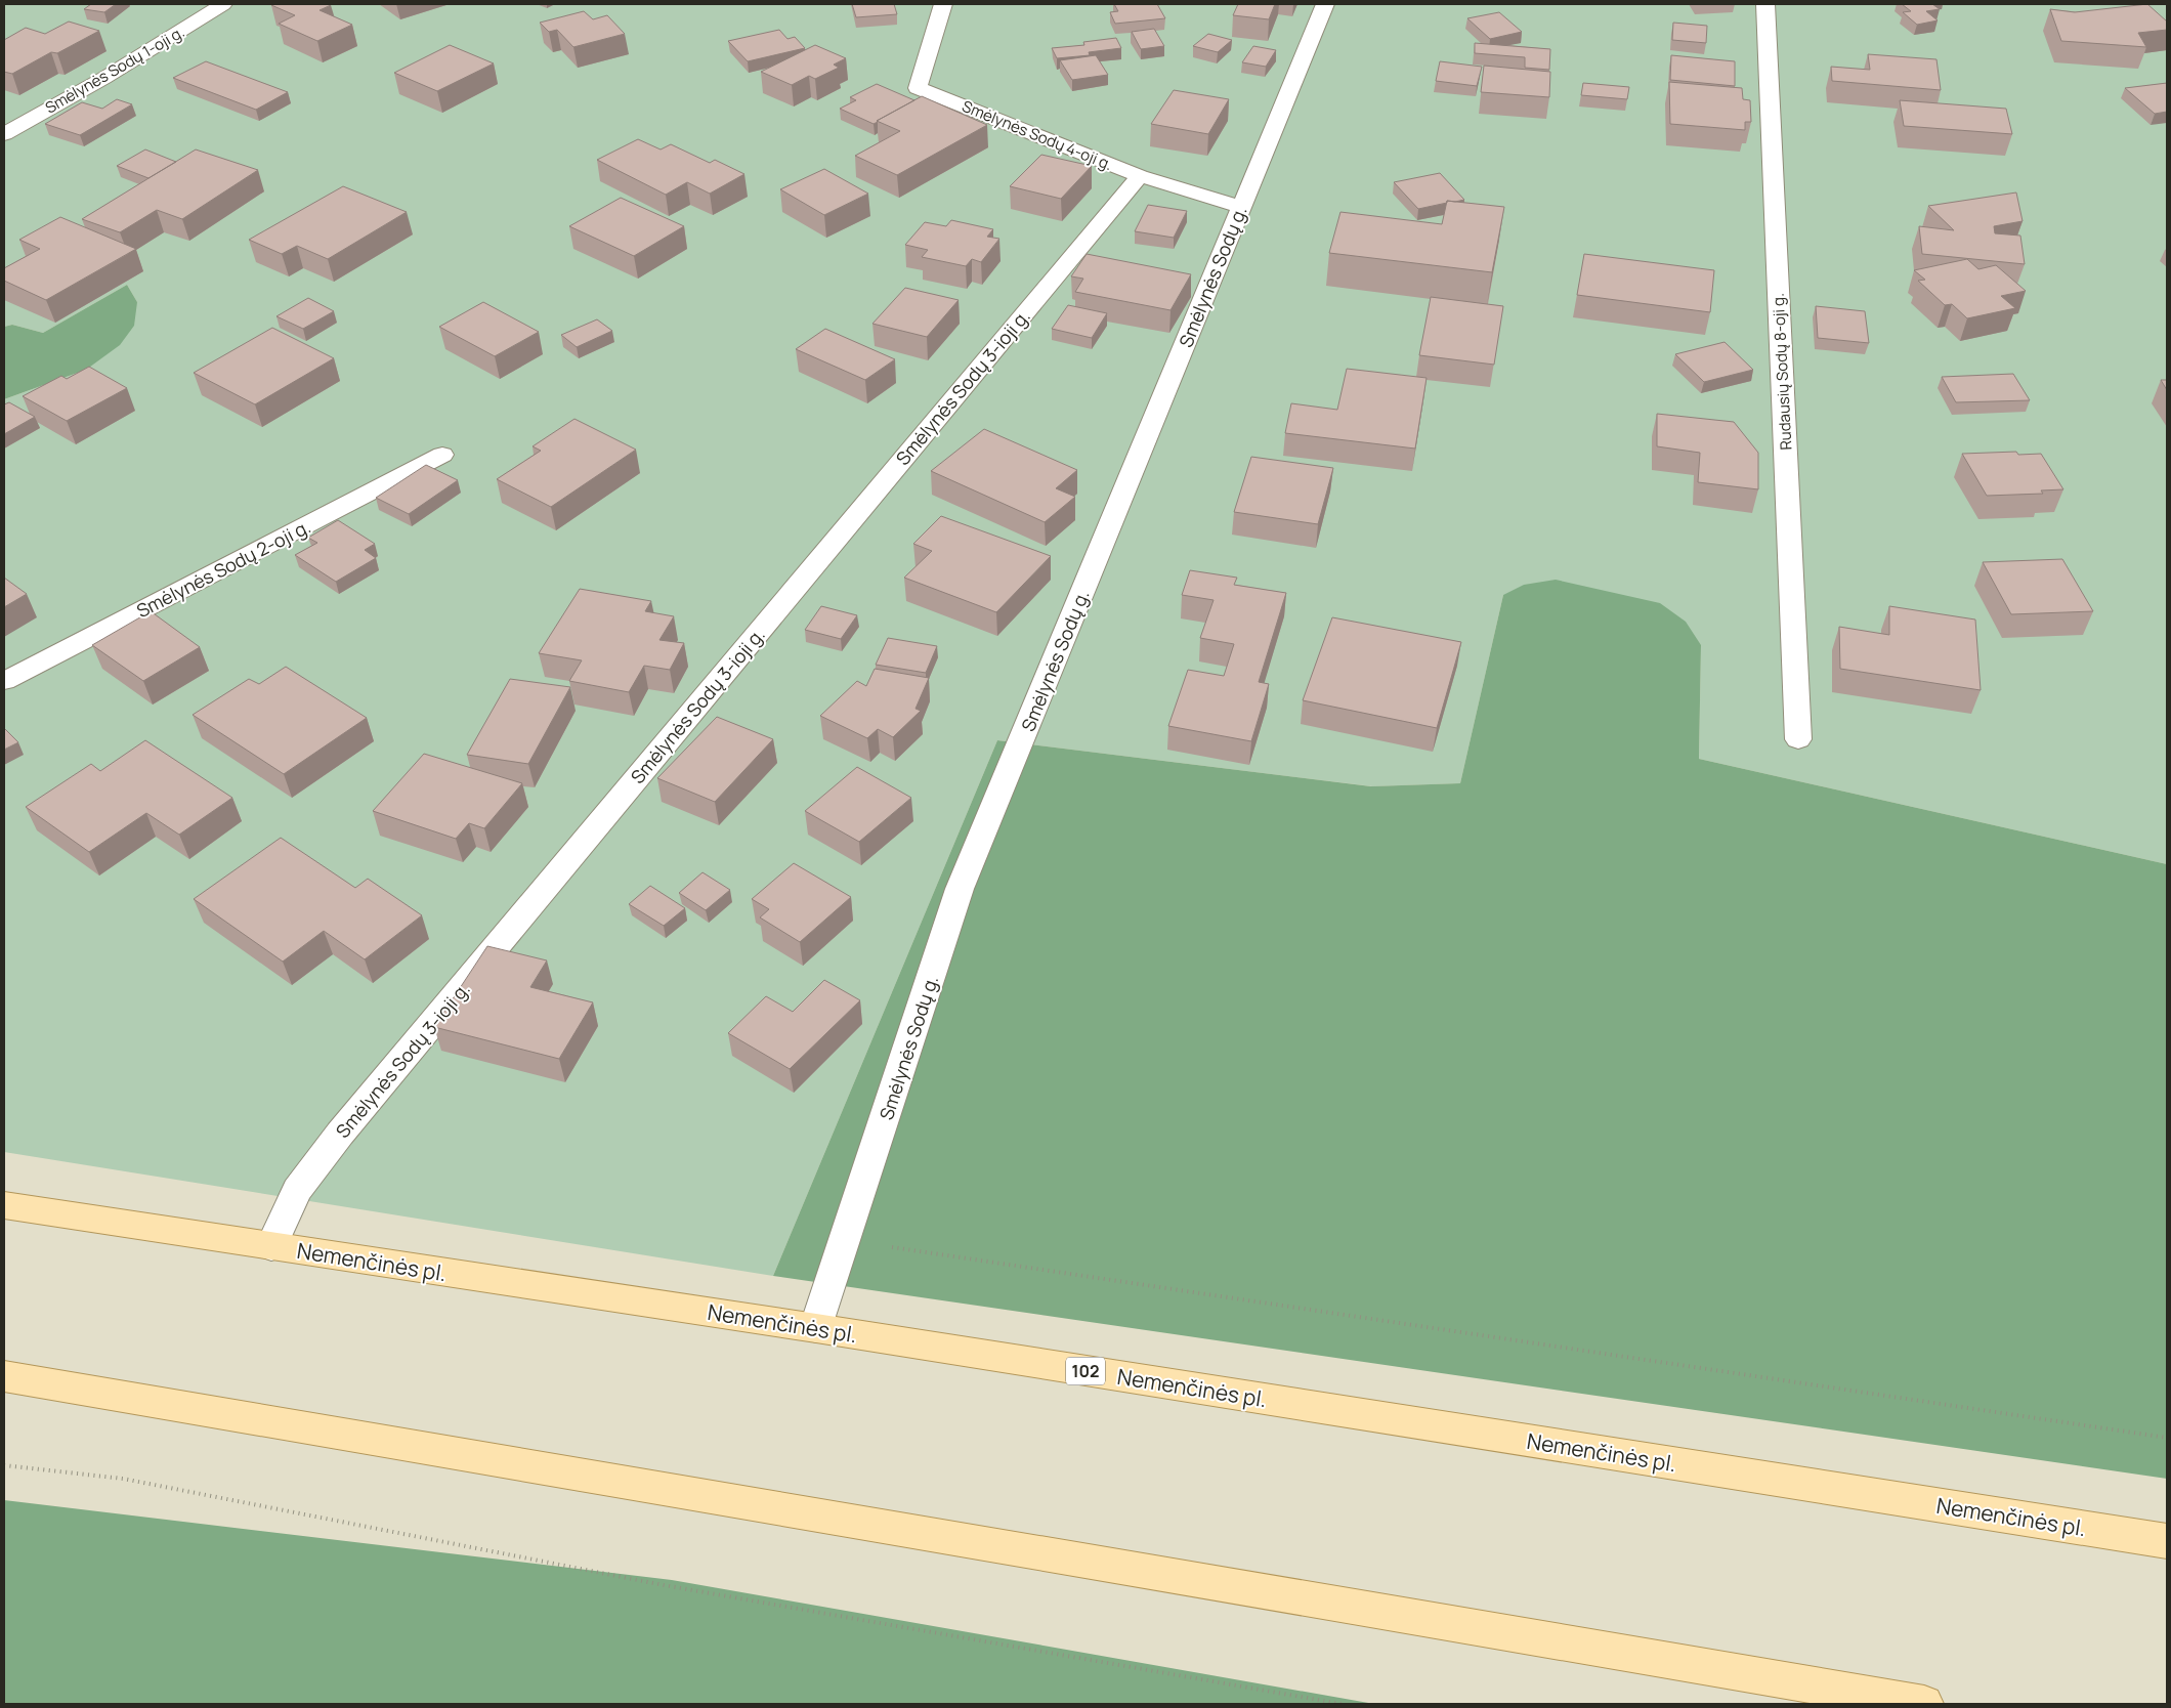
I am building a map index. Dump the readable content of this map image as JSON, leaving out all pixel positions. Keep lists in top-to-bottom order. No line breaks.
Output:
{"streets":{"main road":["Nemenčinės pl.","102"],"street":["Smėlynės Sodų 1-oji g.","Smėlynės Sodų 4-oji g.","Smėlynės Sodų g.","Rudausių Sodų 8-oji g.","Smėlynės Sodų 3-ioji g.","Smėlynės Sodų 2-oji g."]},"crossings":[["Smėlynės Sodų 4-oji g.","Smėlynės Sodų g."],["Smėlynės Sodų 4-oji g.","Smėlynės Sodų 3-ioji g."],["Smėlynės Sodų g.","Nemenčinės pl."],["Smėlynės Sodų 3-ioji g.","Nemenčinės pl."]]}
